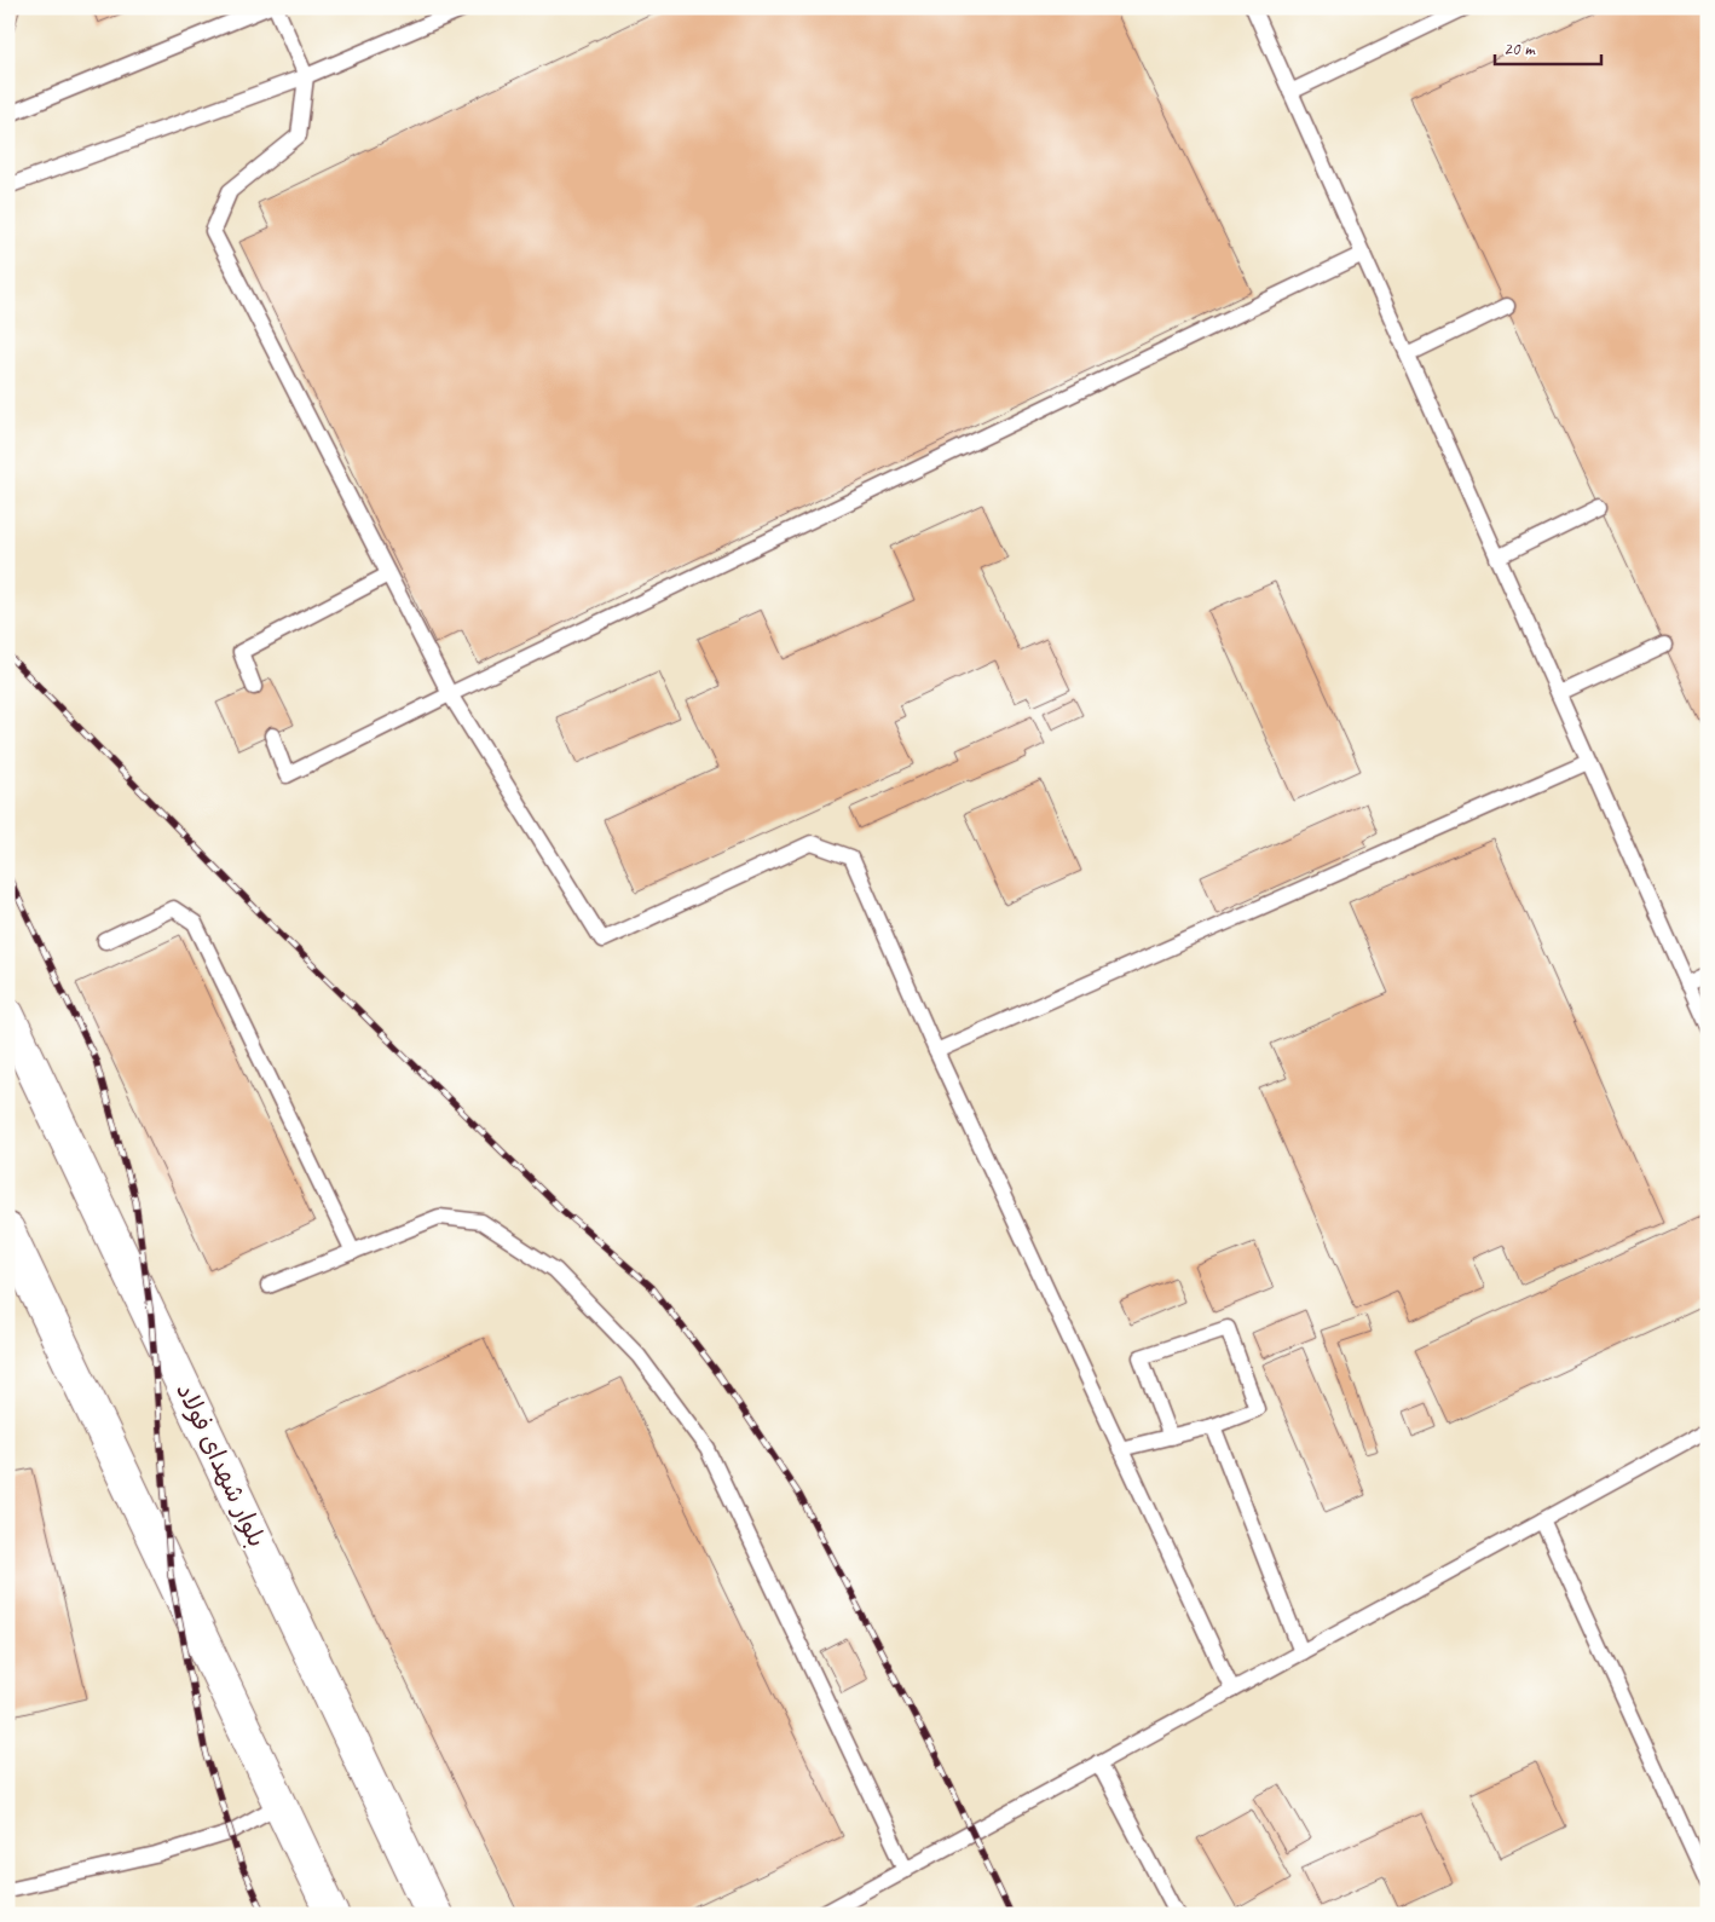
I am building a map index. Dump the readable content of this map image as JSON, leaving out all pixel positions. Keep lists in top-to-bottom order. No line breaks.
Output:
{"streets":{"street":["بلوار شهدای فولاد"]},"scale_bar":"20 m"}
